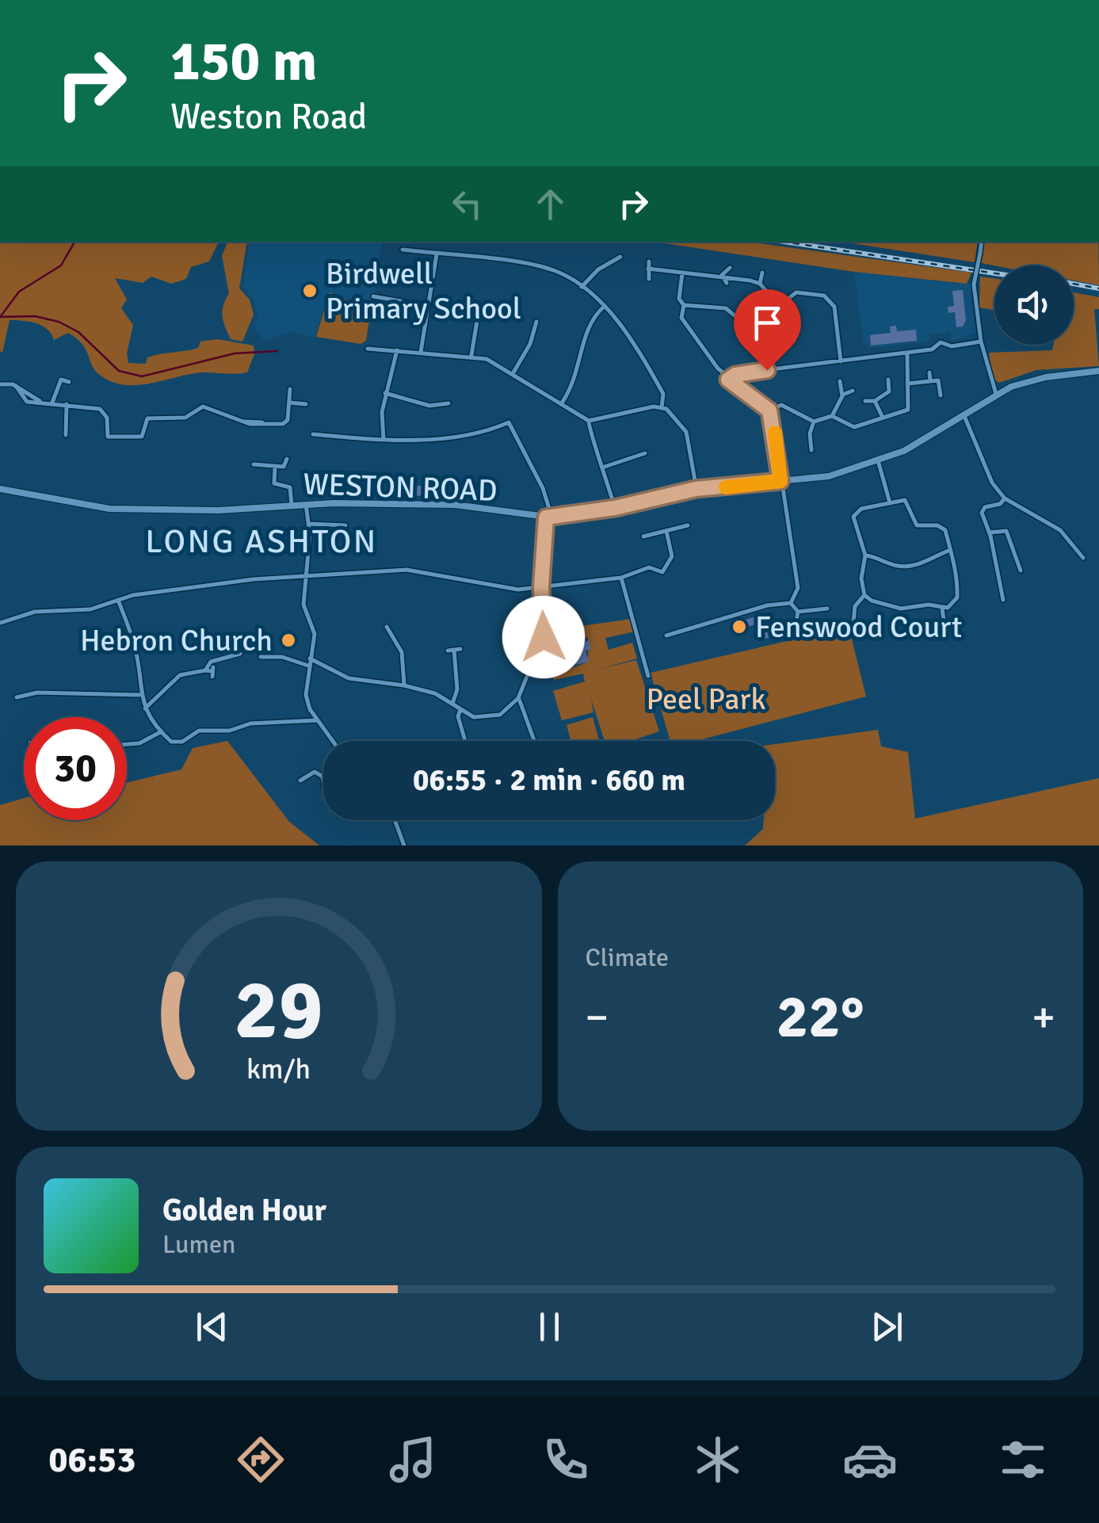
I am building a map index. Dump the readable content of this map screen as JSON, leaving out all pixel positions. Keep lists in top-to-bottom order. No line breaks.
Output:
{"streets":{"street":["WESTON ROAD"]},"districts":["LONG ASHTON"],"parks":["Peel Park"],"places":["Birdwell Primary School","Fenswood Court","Hebron Church"],"page":{"turn":["150 m","Weston Road"],"limit":"30","trip":"06:55 · 2 min · 660 m","tile":"Climate","heat":["−","22°","+"],"song":["Golden Hour","Lumen"],"tabs":"06:53","gauge":["29","km/h"]}}
